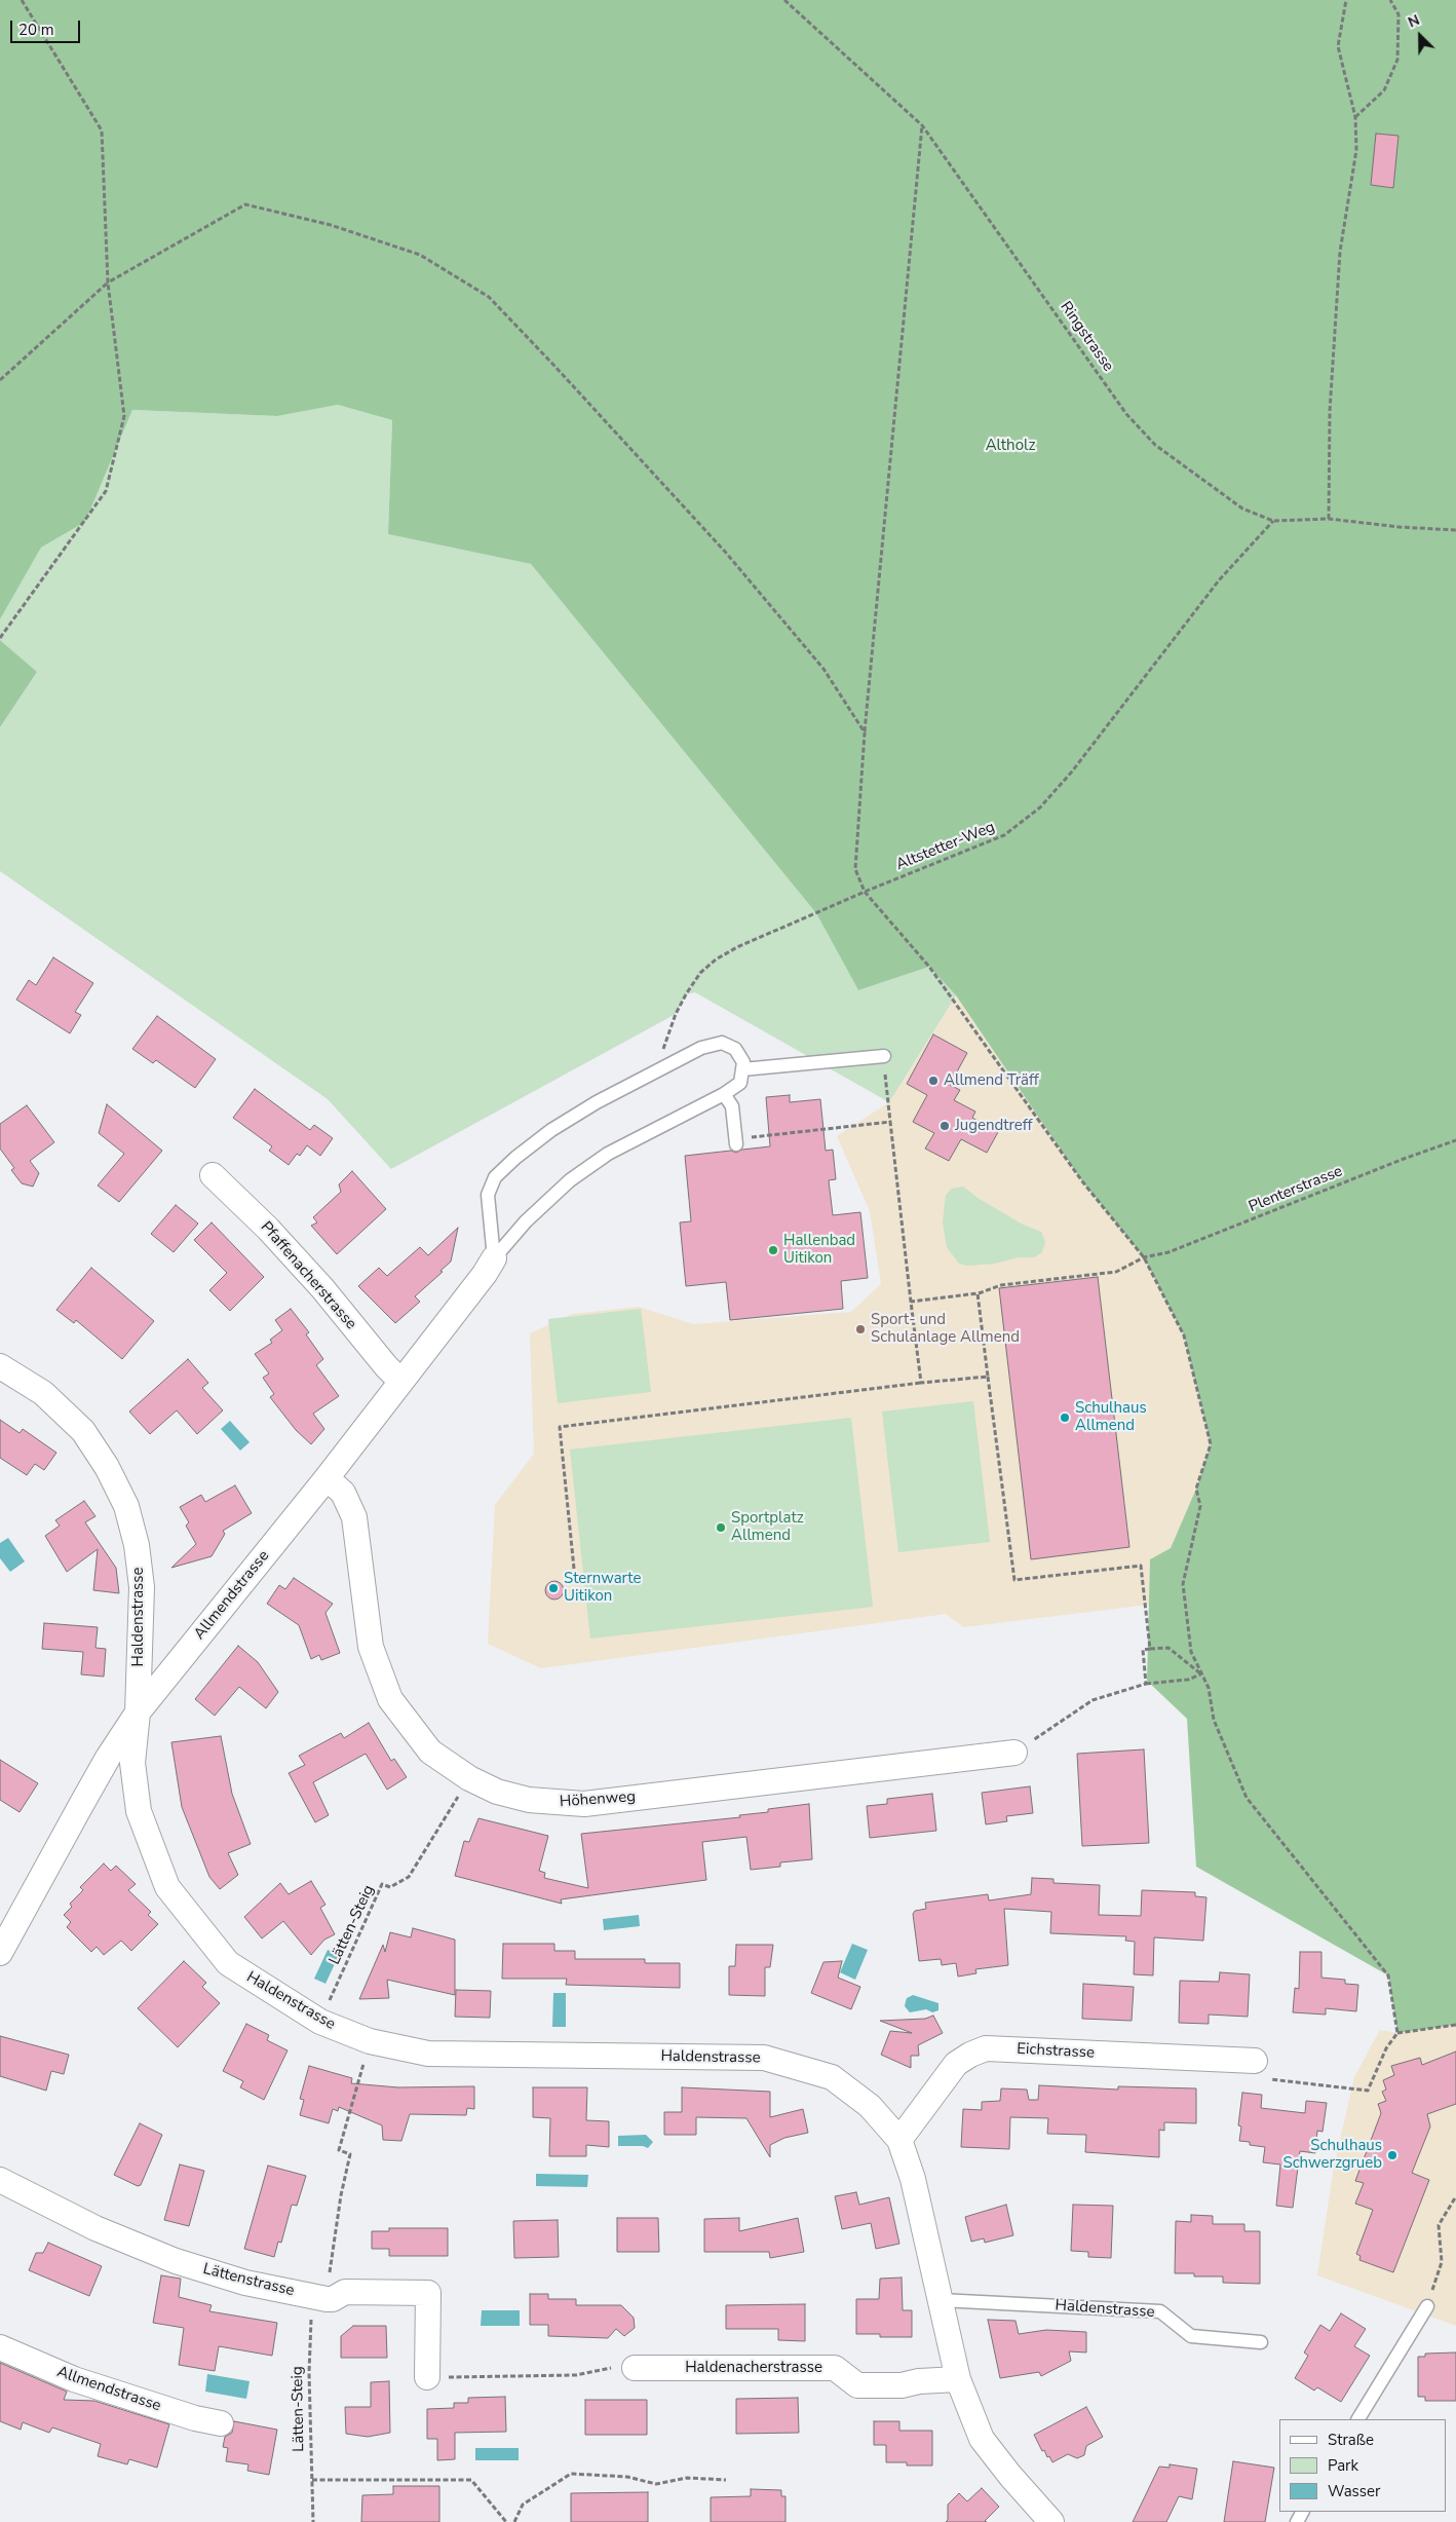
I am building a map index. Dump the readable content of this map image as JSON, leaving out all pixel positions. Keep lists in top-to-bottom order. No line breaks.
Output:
{"streets":{"street":["Pfaffenacherstrasse","Allmendstrasse","Haldenstrasse","Höhenweg","Eichstrasse","Lättenstrasse","Haldenacherstrasse"],"path":["Ringstrasse","Altstetter-Weg","Plenterstrasse","Lätten-Steig"]},"crossings":[["Ringstrasse","Altstetter-Weg"],["Pfaffenacherstrasse","Allmendstrasse"],["Allmendstrasse","Haldenstrasse"],["Allmendstrasse","Höhenweg"],["Haldenstrasse","Lätten-Steig"],["Haldenstrasse","Eichstrasse"],["Haldenstrasse","Haldenacherstrasse"],["Höhenweg","Lätten-Steig"],["Lätten-Steig","Lättenstrasse"]],"parks":["Altholz"],"places":["Allmend Träff","Jugendtreff","Hallenbad Uitikon","Sport- und Schulanlage Allmend","Schulhaus Allmend","Sportplatz Allmend","Sternwarte Uitikon","Schulhaus Schwerzgrueb"],"legend":["Straße","Park","Wasser"],"scale_bar":"20 m","north":"top left"}
